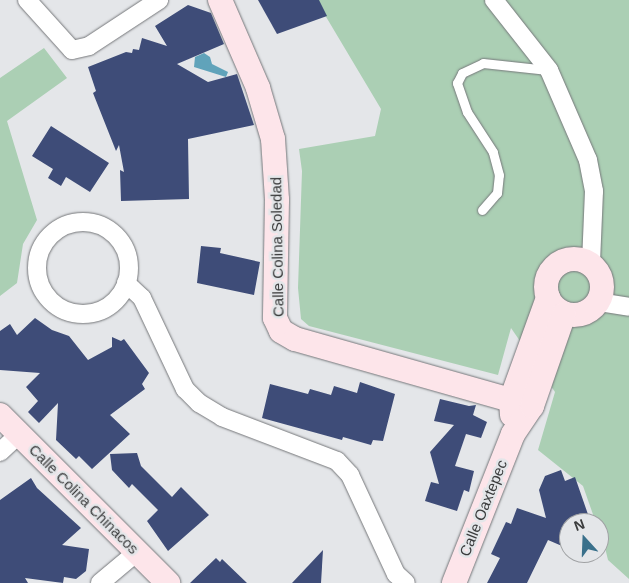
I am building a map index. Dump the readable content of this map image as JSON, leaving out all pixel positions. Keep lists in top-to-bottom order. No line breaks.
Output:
{"streets":{"street":["Calle Colina Soledad","Calle Colina Chinacos","Calle Oaxtepec"]},"crossings":[["Calle Colina Soledad","Calle Oaxtepec"]],"north":"top"}
